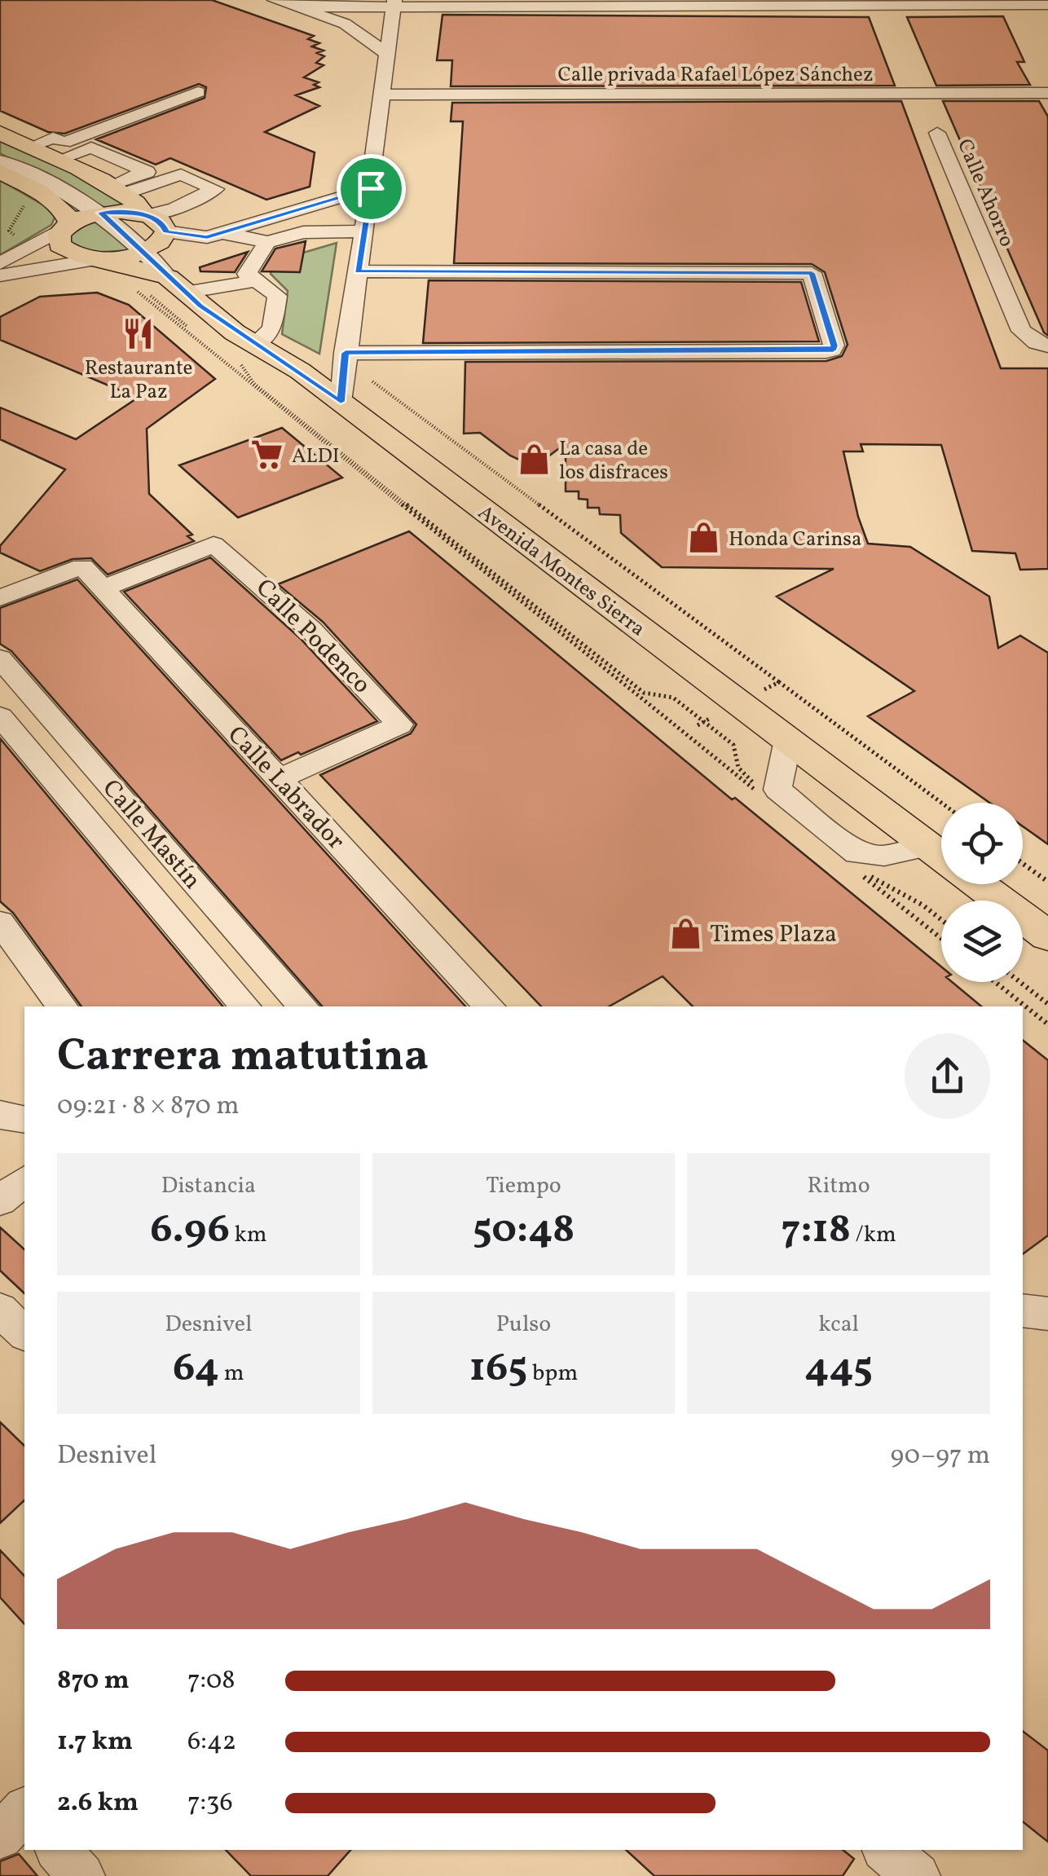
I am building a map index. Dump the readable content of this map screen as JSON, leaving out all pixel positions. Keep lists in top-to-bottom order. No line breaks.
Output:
{"streets":{"main road":["Avenida Montes Sierra"],"street":["Calle privada Rafael López Sánchez","Calle Ahorro","Calle Podenco","Calle Labrador","Calle Mastín"]},"crossings":[["Calle Podenco","Calle Labrador"]],"places":{"restaurant":["Restaurante La Paz"],"supermarket":["ALDI"],"shop":["La casa de los disfraces","Honda Carinsa","Times Plaza"]},"page":{"heading":["Carrera matutina","09:21 · 8 × 870 m"],"stats":[["Distancia","6.96 km"],["Tiempo","50:48"],["Ritmo","7:18 /km"],["Desnivel","64 m"],["Pulso","165 bpm"],["kcal","445"]],"chart":["Desnivel","90–97 m"],"list":[{"name":"870 m","note":"7:08"},{"name":"1.7 km","note":"6:42"},{"name":"2.6 km","note":"7:36"}]}}
